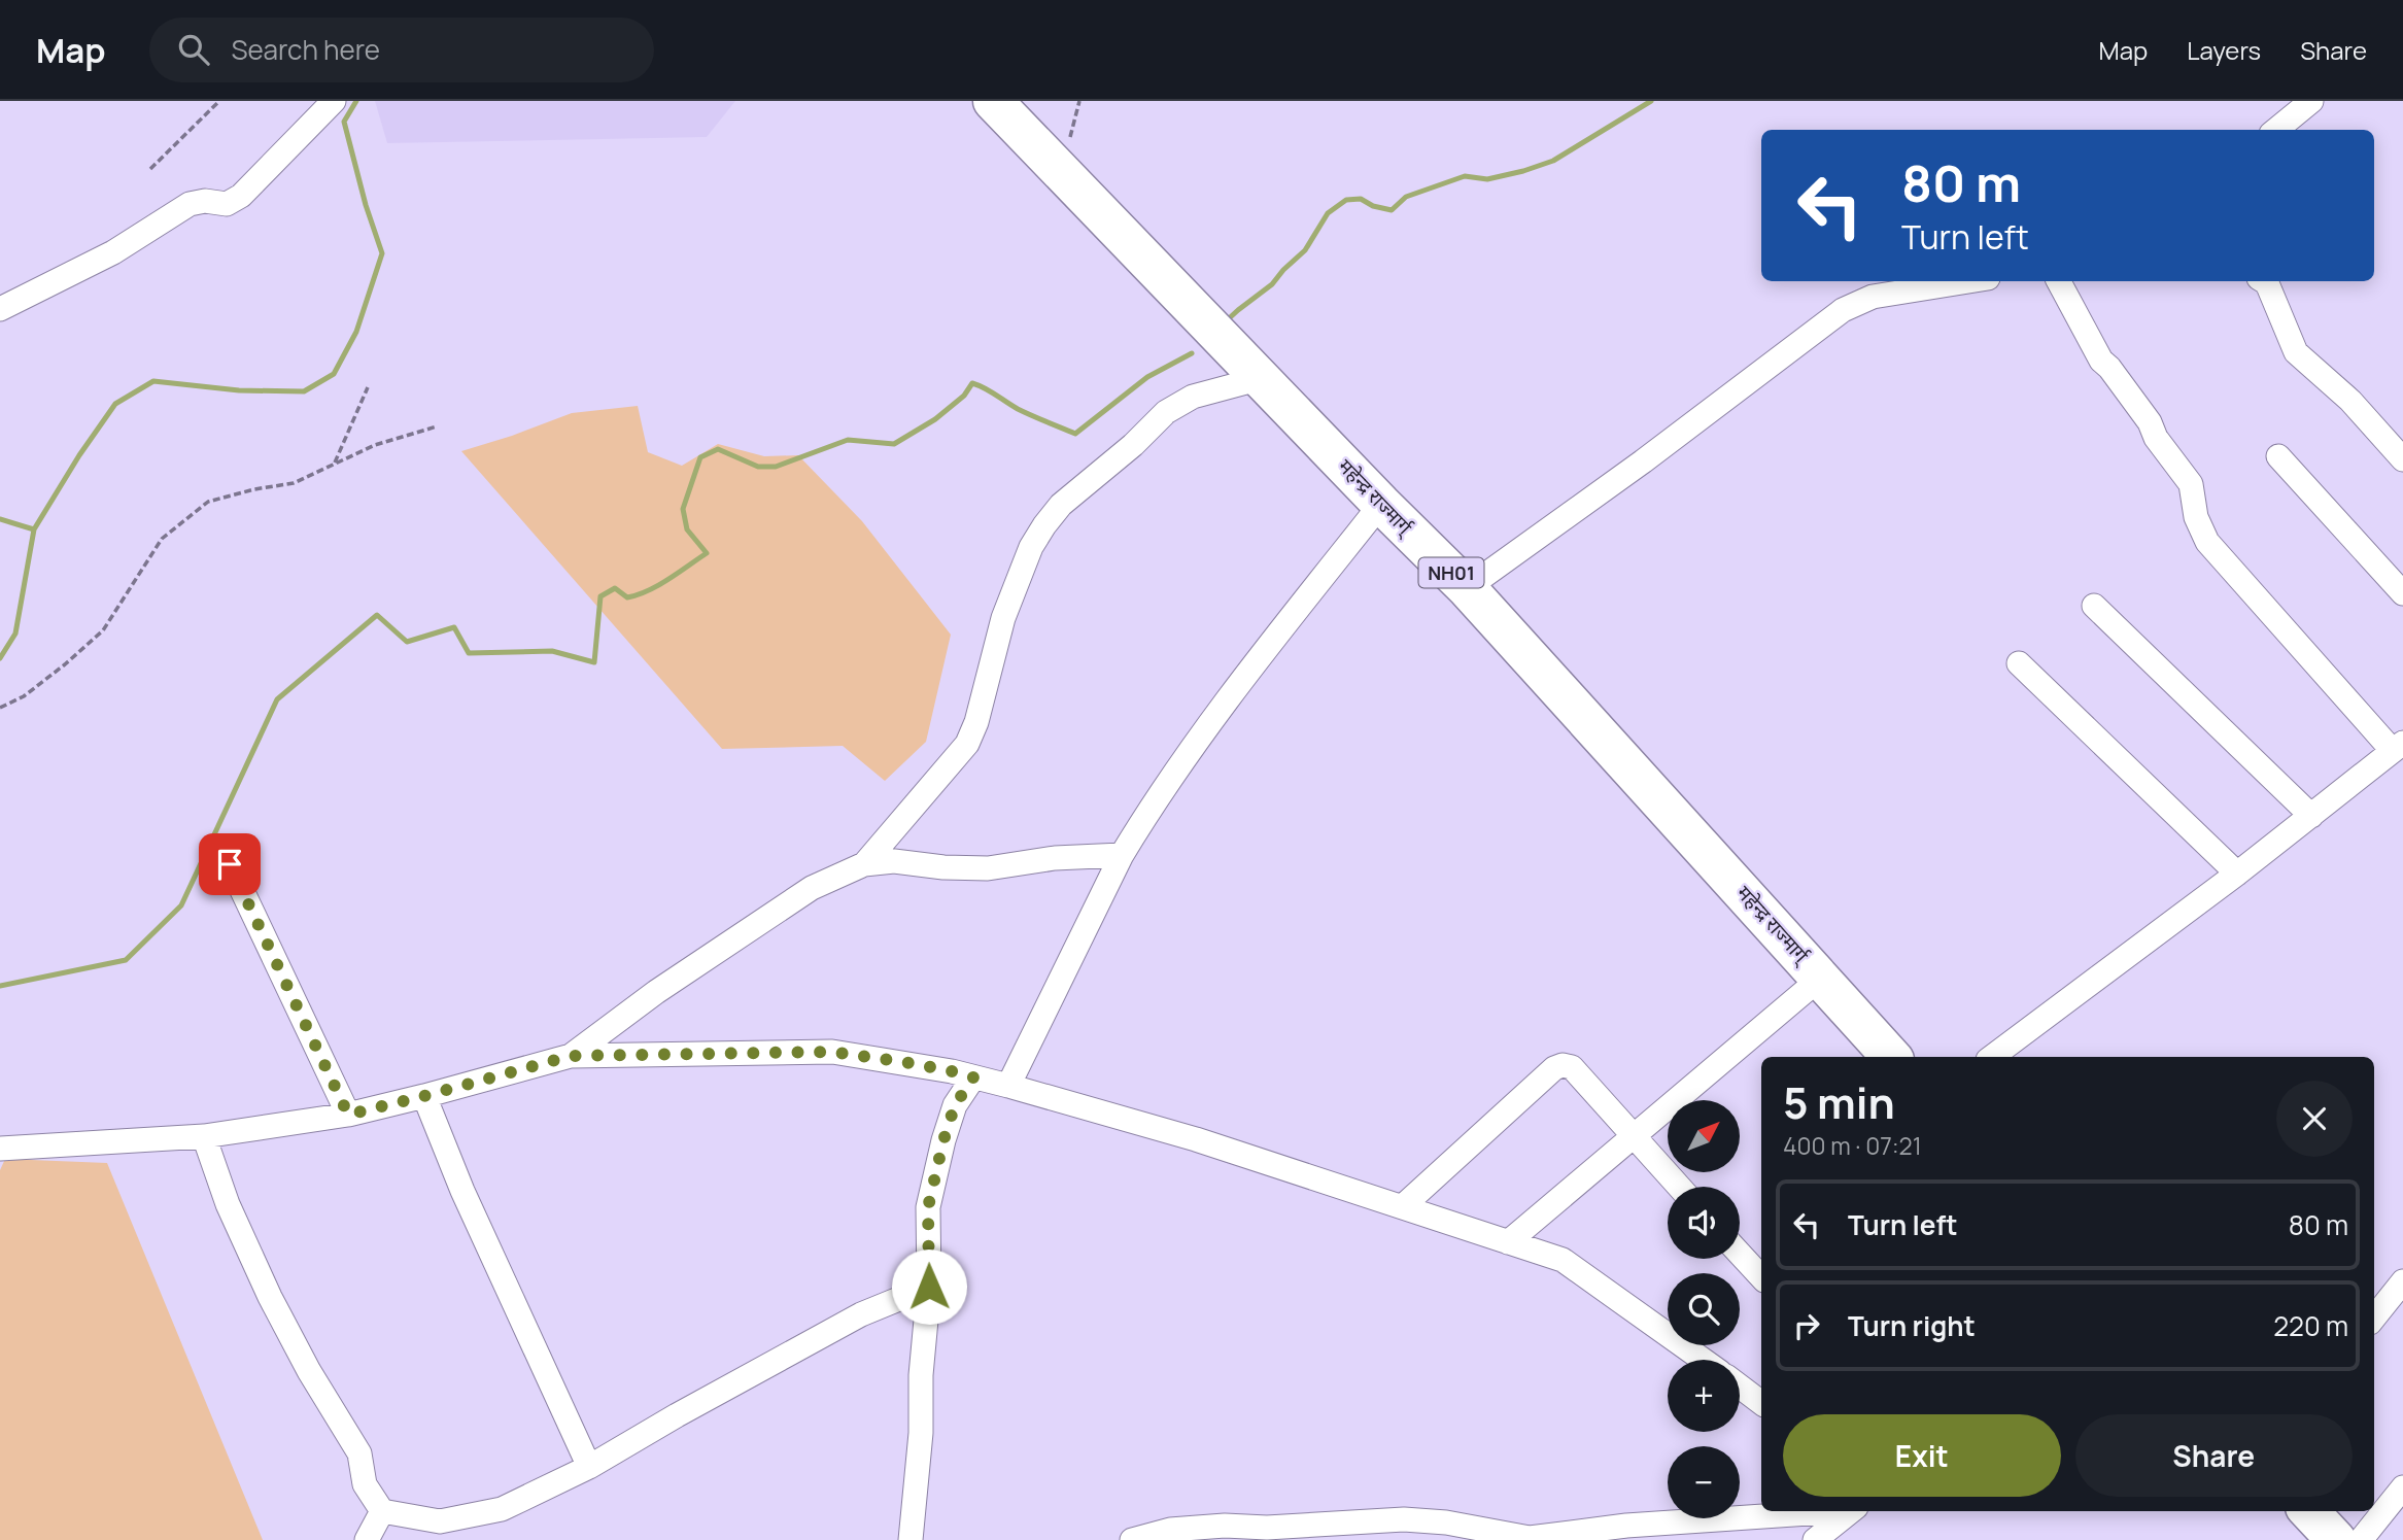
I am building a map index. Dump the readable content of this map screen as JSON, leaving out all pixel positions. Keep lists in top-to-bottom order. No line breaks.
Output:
{"streets":{"highway":["महेन्द्र राज्मार्ग्","NH01"]},"north":"top right","page":{"header":"Map","search":"Search here","nav":["Map","Layers","Share"],"turn":["80 m","Turn left"],"heading":["5 min","400 m · 07:21"],"map_buttons":["+","−"],"list":[{"name":"Turn left","value":"80 m"},{"name":"Turn right","value":"220 m"}],"buttons":["Exit","Share"]}}
